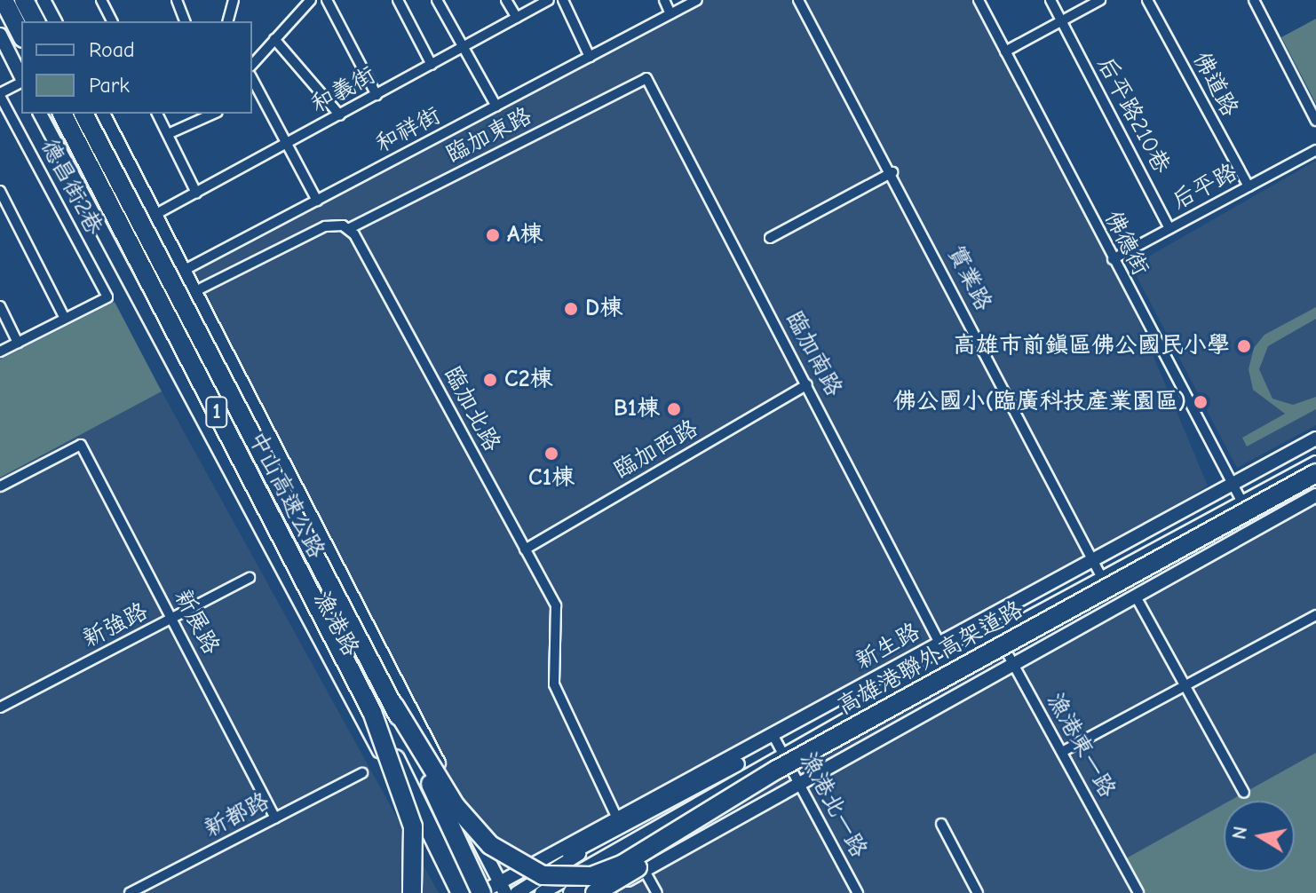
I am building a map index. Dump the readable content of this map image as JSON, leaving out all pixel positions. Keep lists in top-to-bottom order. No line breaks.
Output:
{"streets":{"highway":["1","中山高速公路","高雄港聯外高架道路"],"street":["佛道路","和義街","后平路210巷","和祥街","臨加東路","德昌街2巷","后平路","佛德街","實業路","臨加南路","臨加北路","臨加西路","新展路","漁港路","新強路","新生路","漁港東一路","漁港北一路","新都路"]},"crossings":[["佛道路","后平路"],["和義街","漁港路"],["后平路210巷","后平路"],["和祥街","漁港路"],["臨加東路","臨加南路"],["臨加東路","臨加北路"],["后平路","佛德街"],["佛德街","新生路"],["實業路","新生路"],["臨加南路","臨加西路"],["臨加南路","新生路"],["臨加北路","臨加西路"],["臨加北路","新生路"],["新展路","新強路"],["新展路","新都路"],["漁港路","新生路"],["新生路","漁港東一路"],["新生路","漁港北一路"]],"places":["A棟","D棟","高雄市前鎮區佛公國民小學","C2棟","佛公國小(臨廣科技產業園區)","B1棟","C1棟"],"legend":["Road","Park"],"north":"left"}
